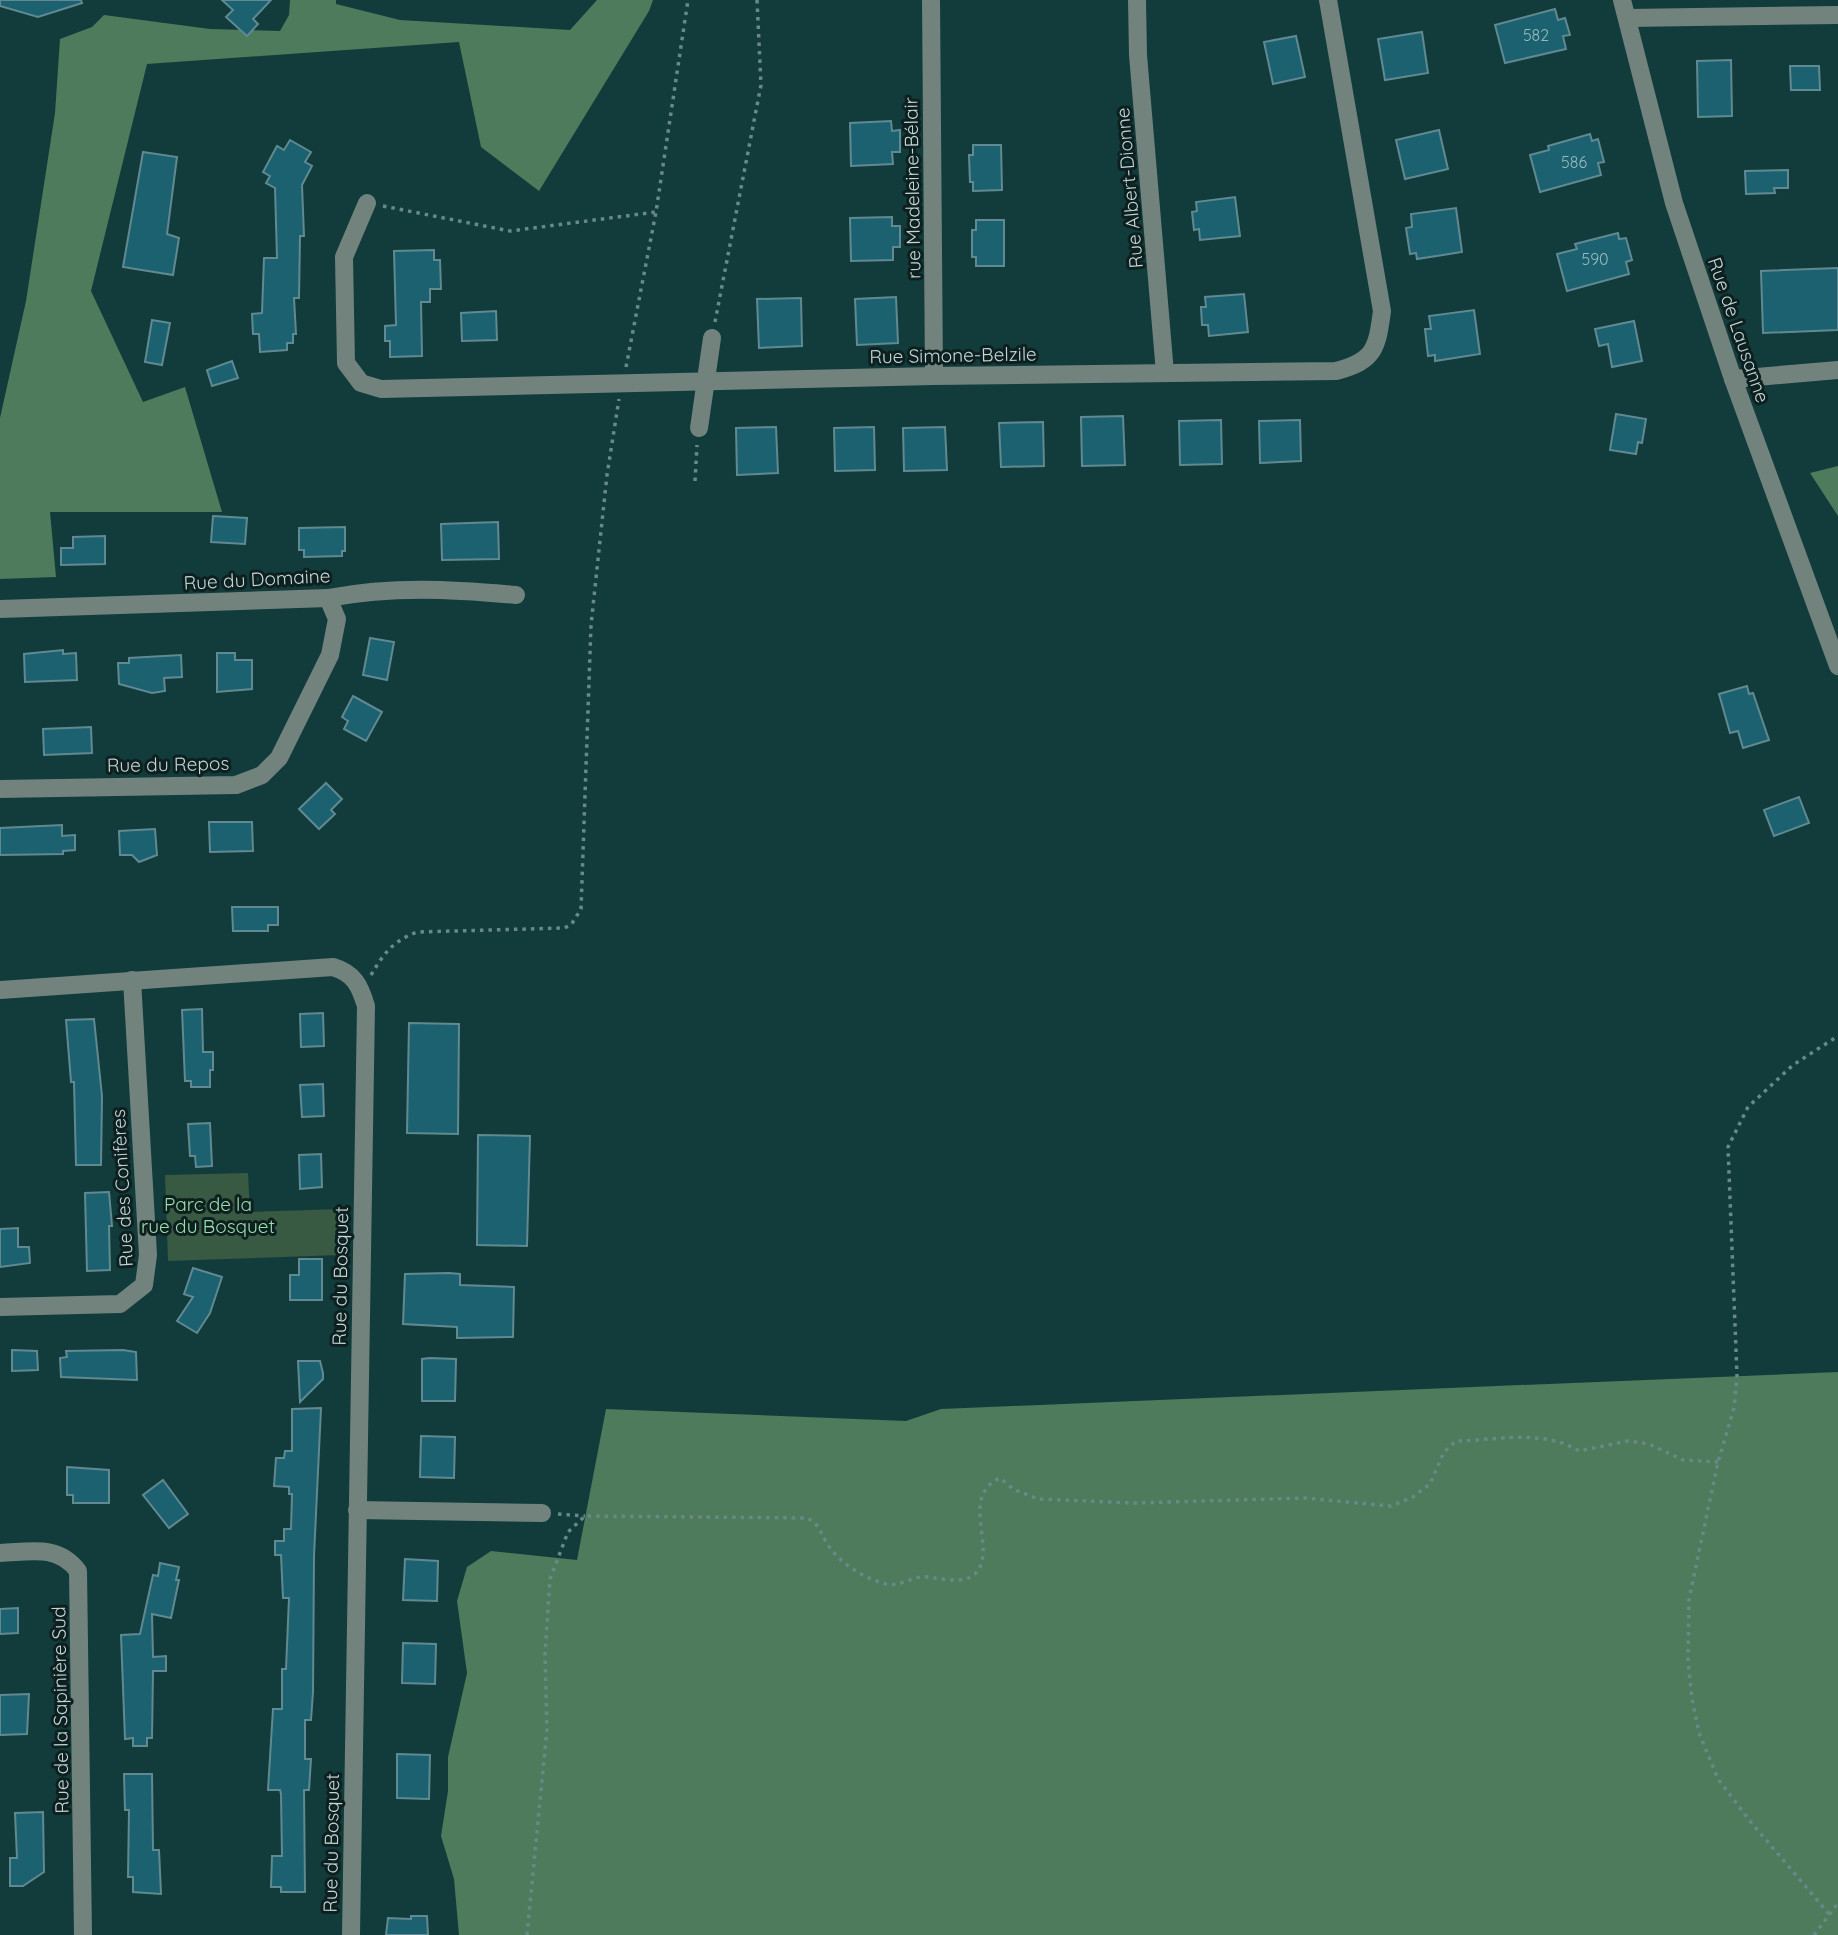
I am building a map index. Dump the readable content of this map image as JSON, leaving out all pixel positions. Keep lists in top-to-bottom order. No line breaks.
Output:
{"streets":{"street":["rue Madeleine-Bélair","Rue Albert-Dionne","Rue de Lausanne","Rue Simone-Belzile","Rue du Domaine","Rue du Repos","Rue des Conifères","Rue du Bosquet","Rue de la Sapinière Sud"]},"crossings":[["rue Madeleine-Bélair","Rue Simone-Belzile"],["Rue Albert-Dionne","Rue Simone-Belzile"],["Rue du Domaine","Rue du Repos"]],"parks":["Parc de la rue du Bosquet"],"house_numbers":["582","586","590"]}
